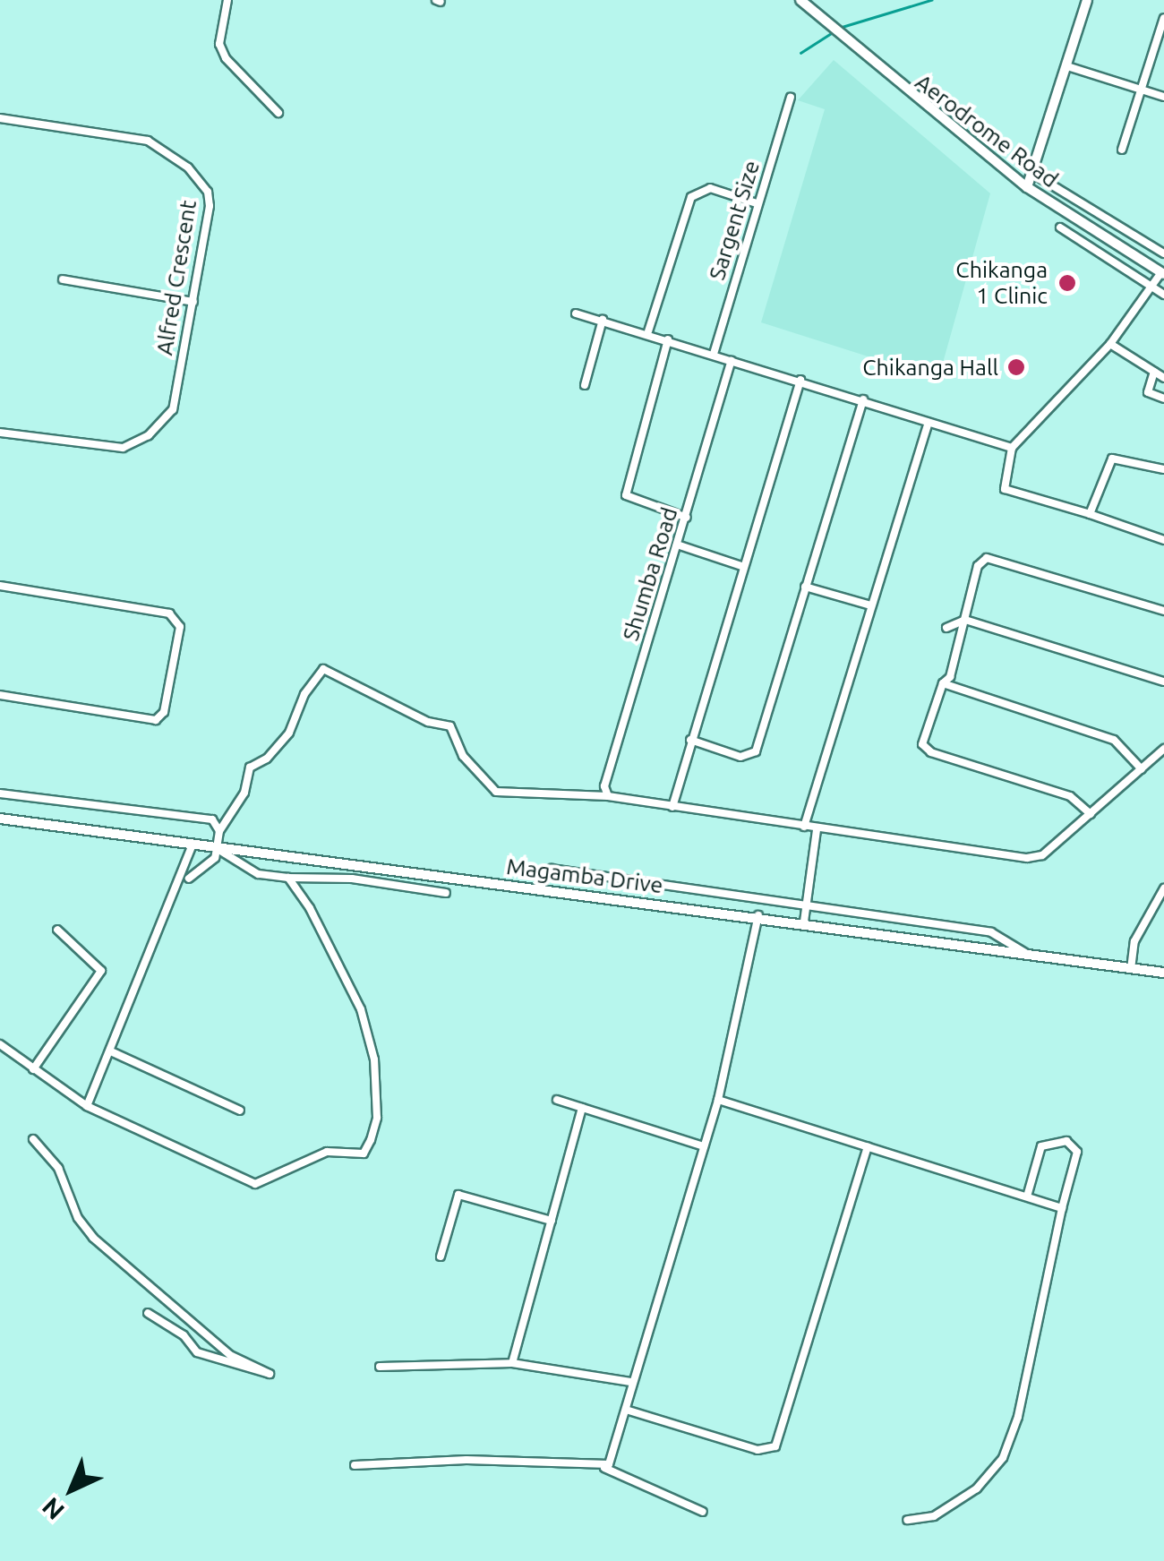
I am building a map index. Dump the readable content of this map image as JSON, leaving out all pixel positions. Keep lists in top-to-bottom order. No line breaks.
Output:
{"streets":{"street":["Aerodrome Road","Sargent Size","Alfred Crescent","Shumba Road","Magamba Drive"]},"places":["Chikanga 1 Clinic","Chikanga Hall"],"north":"bottom left"}
